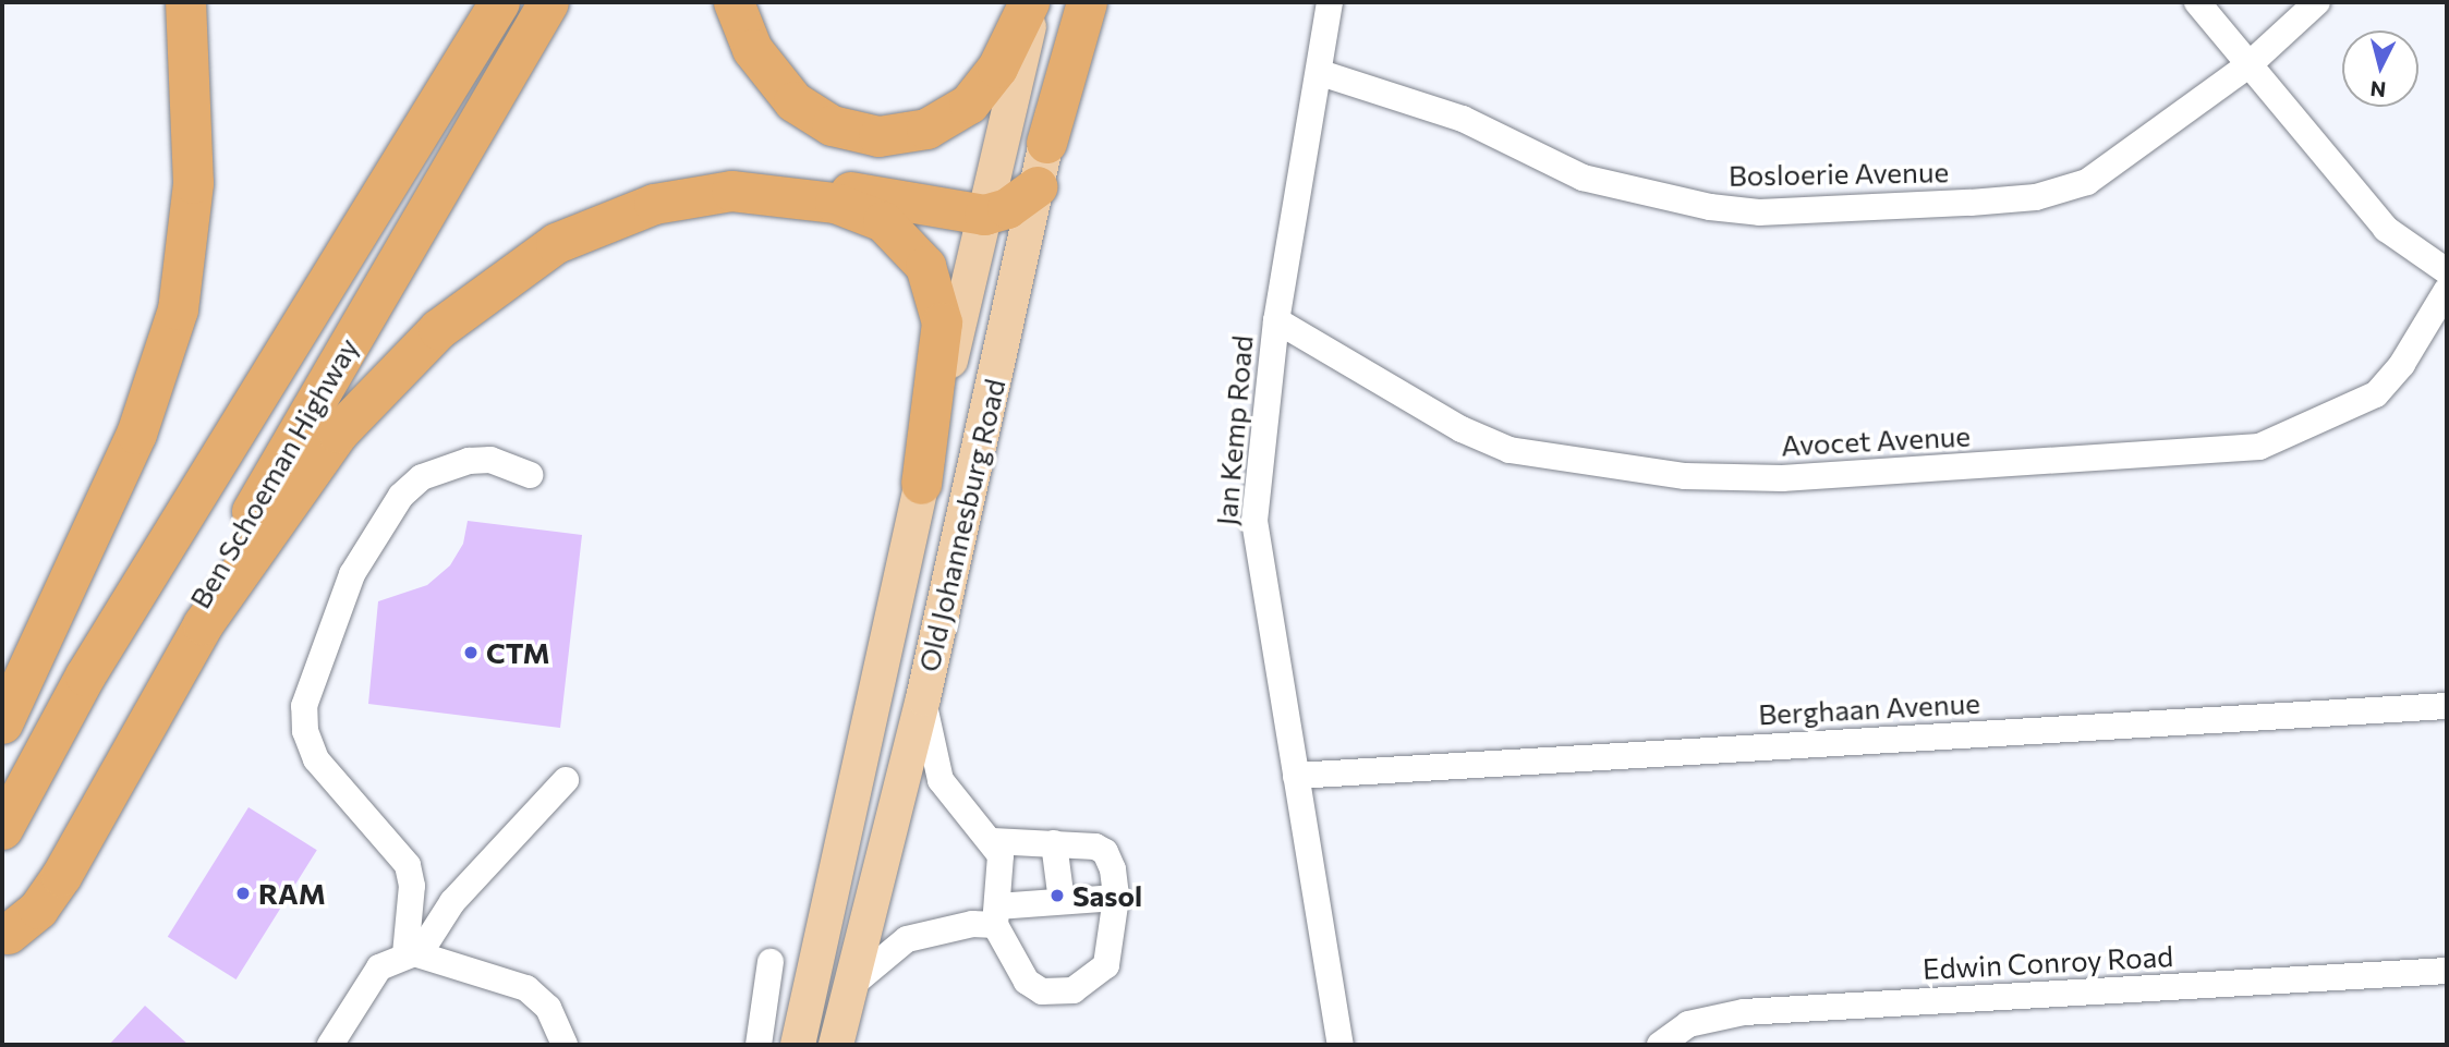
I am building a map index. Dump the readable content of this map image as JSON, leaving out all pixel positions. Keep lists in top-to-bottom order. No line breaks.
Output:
{"streets":{"highway":["Ben Schoeman Highway"],"main road":["Old Johannesburg Road"],"street":["Bosloerie Avenue","Jan Kemp Road","Avocet Avenue","Berghaan Avenue","Edwin Conroy Road"]},"crossings":[["Bosloerie Avenue","Jan Kemp Road"],["Jan Kemp Road","Avocet Avenue"],["Jan Kemp Road","Berghaan Avenue"]],"places":["CTM","RAM","Sasol"],"north":"bottom"}
